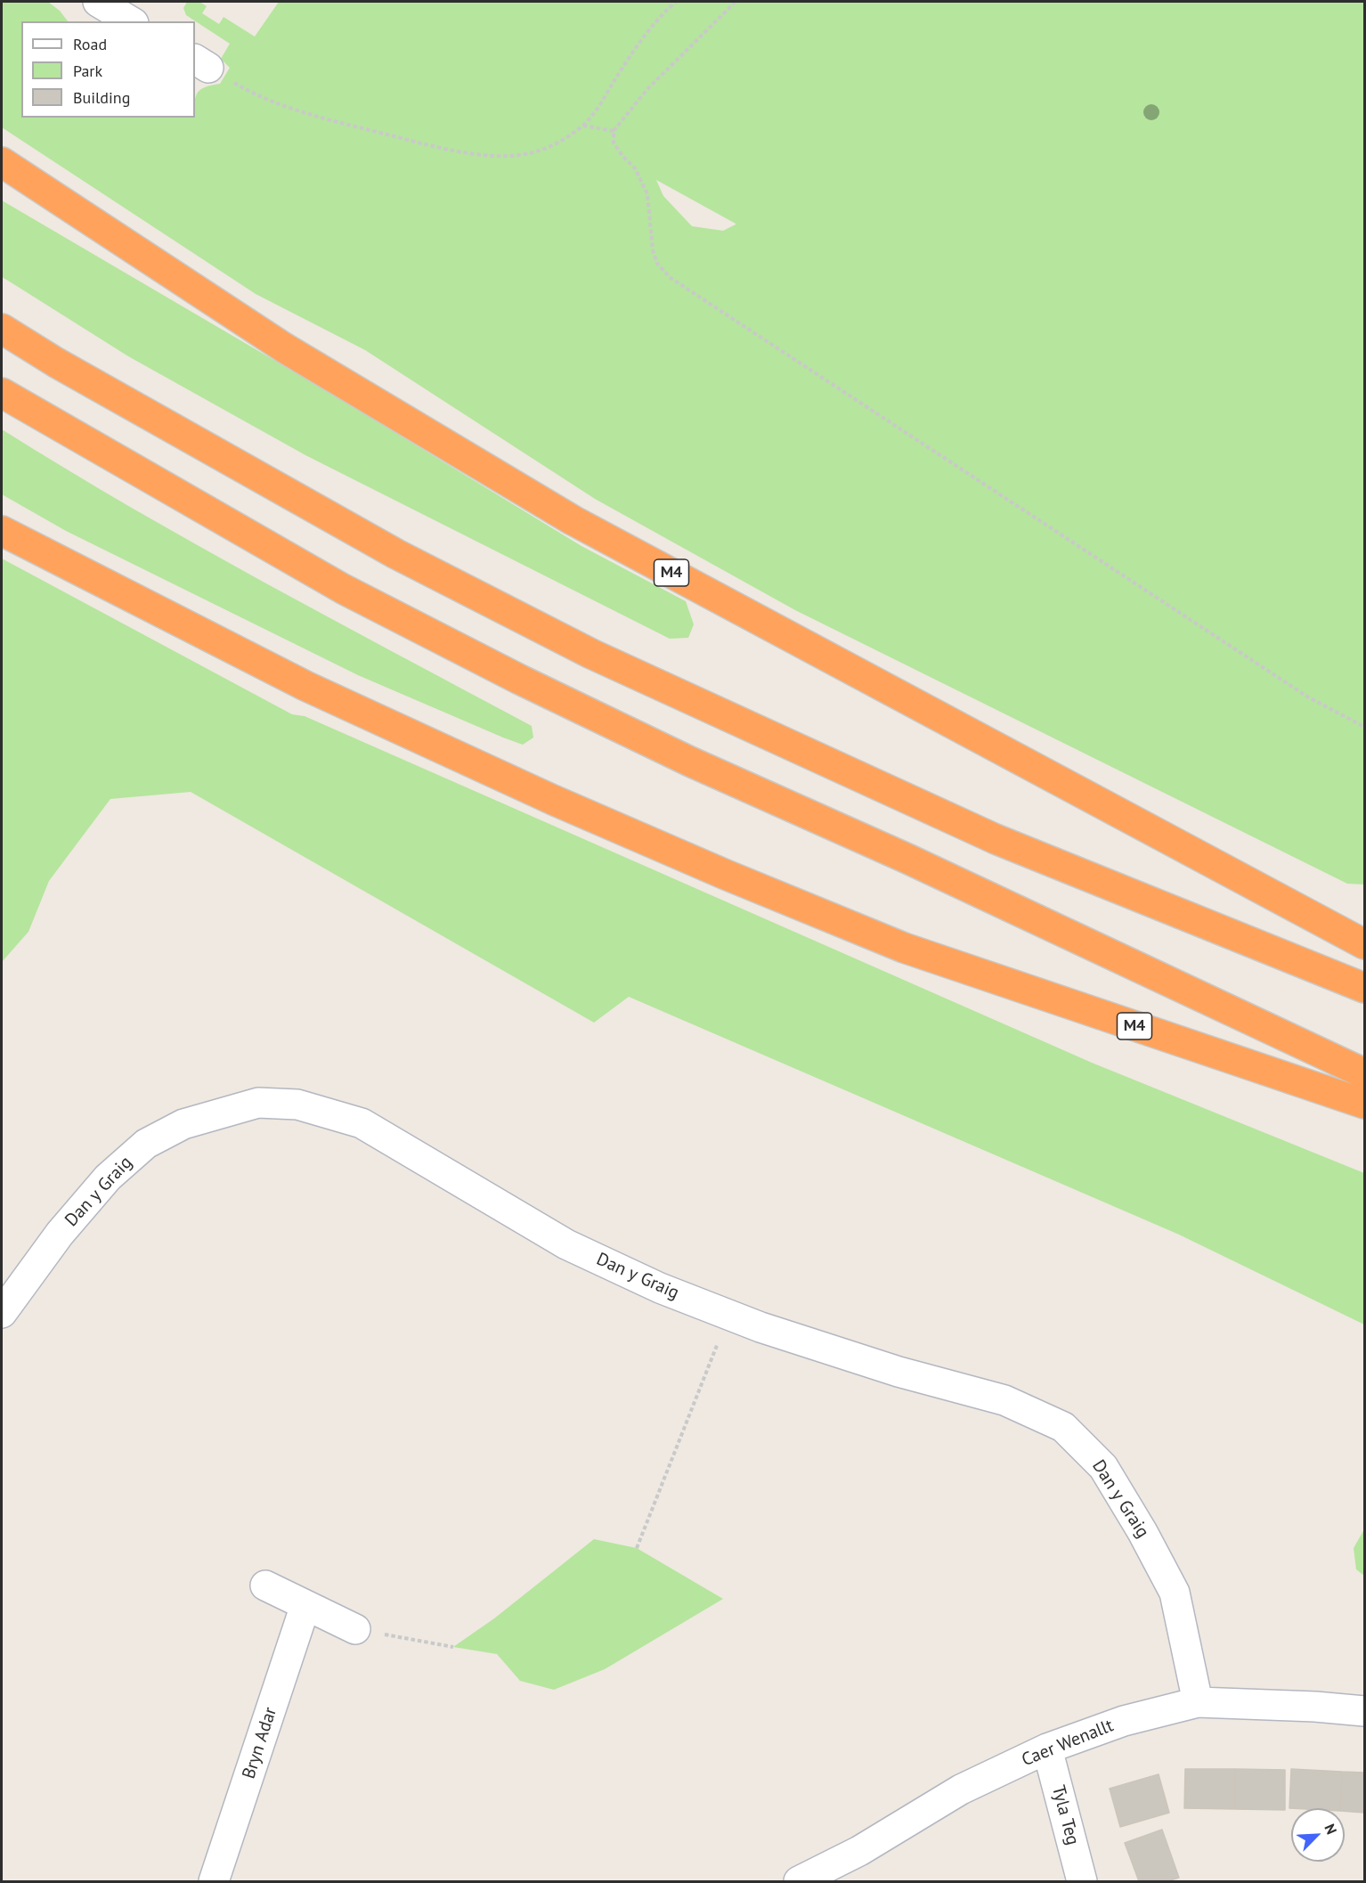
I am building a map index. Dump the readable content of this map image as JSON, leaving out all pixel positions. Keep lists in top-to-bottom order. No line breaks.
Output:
{"streets":{"highway":["M4"],"street":["Dan y Graig","Bryn Adar","Caer Wenallt","Tyla Teg"]},"crossings":[["Dan y Graig","Caer Wenallt"],["Caer Wenallt","Tyla Teg"]],"legend":["Road","Park","Building"],"north":"top right"}
